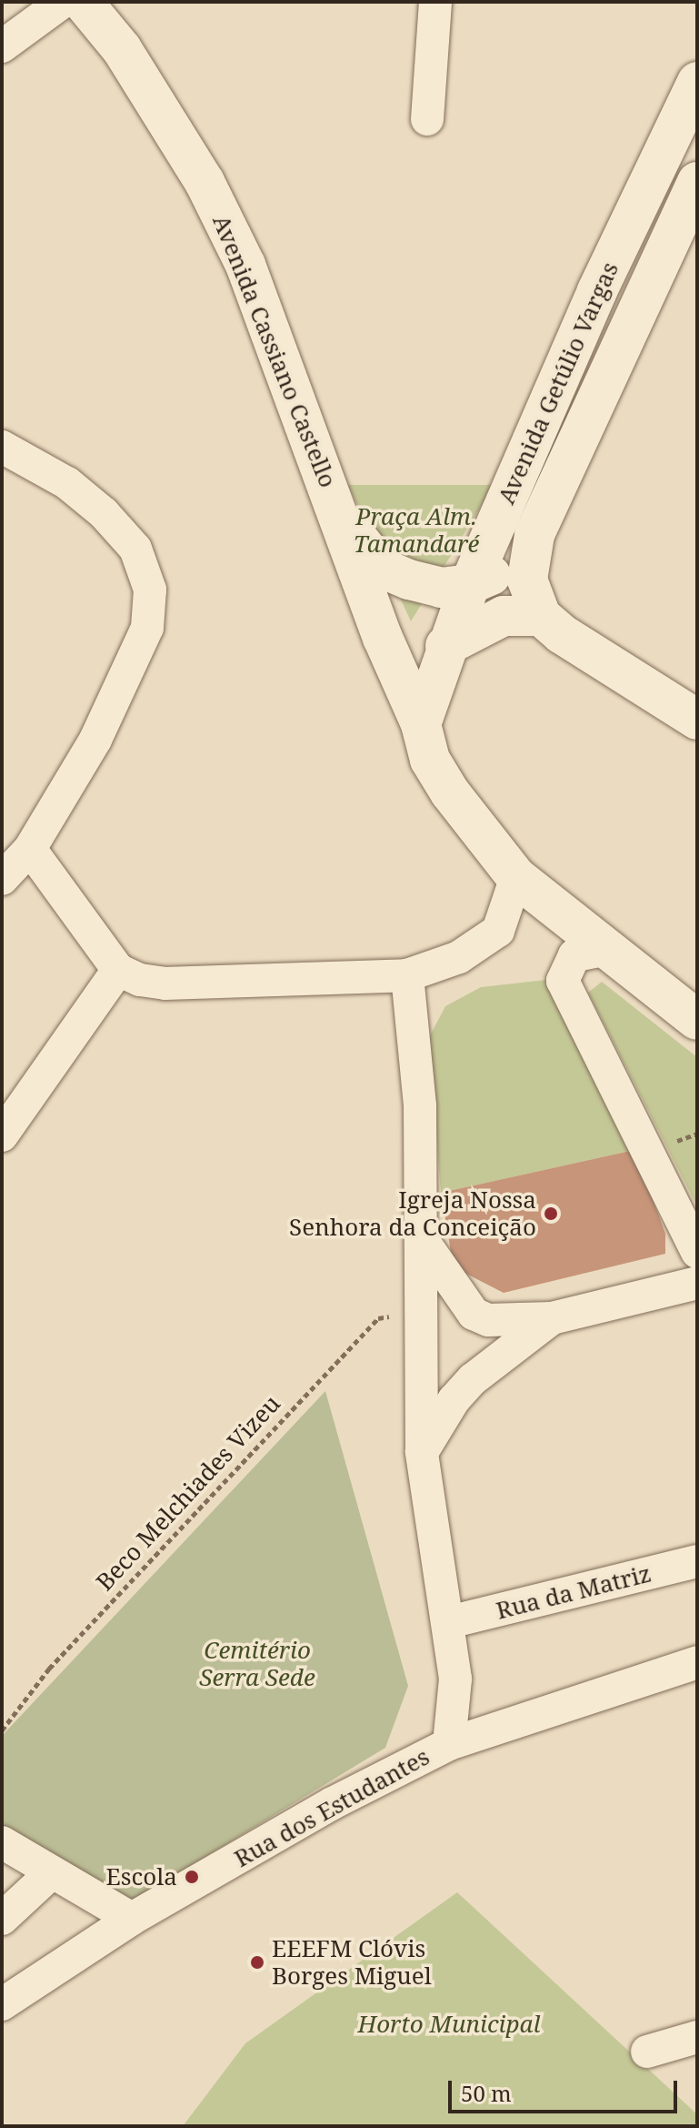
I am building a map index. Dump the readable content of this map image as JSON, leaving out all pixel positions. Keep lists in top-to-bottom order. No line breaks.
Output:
{"streets":{"street":["Avenida Cassiano Castello","Avenida Getúlio Vargas","Rua da Matriz","Rua dos Estudantes"],"path":["Beco Melchiades Vizeu"]},"crossings":[["Avenida Cassiano Castello","Avenida Getúlio Vargas"],["Beco Melchiades Vizeu","Rua dos Estudantes"],["Rua da Matriz","Rua dos Estudantes"]],"parks":["Praça Alm. Tamandaré","Cemitério Serra Sede","Horto Municipal"],"places":["Igreja Nossa Senhora da Conceição","Escola","EEEFM Clóvis Borges Miguel"],"scale_bar":"50 m"}
